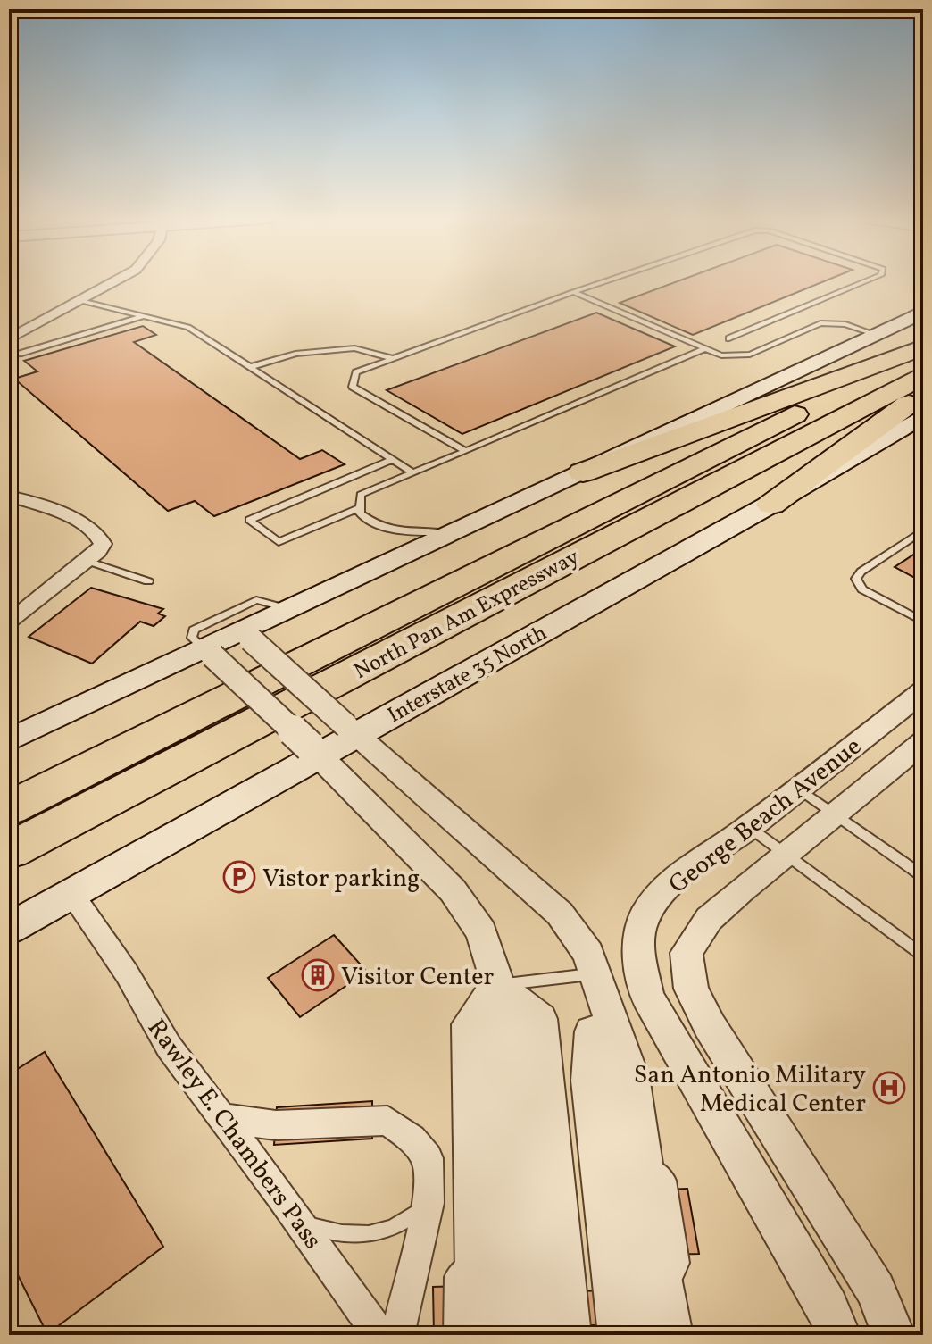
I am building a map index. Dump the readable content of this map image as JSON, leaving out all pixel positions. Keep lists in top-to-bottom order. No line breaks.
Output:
{"streets":{"highway":["North Pan Am Expressway"],"main road":["Interstate 35 North"],"street":["George Beach Avenue","Rawley E. Chambers Pass"]},"crossings":[["Interstate 35 North","Rawley E. Chambers Pass"]],"places":{"parking":["Vistor parking"],"building":["Visitor Center"],"hospital":["San Antonio Military Medical Center"]}}
